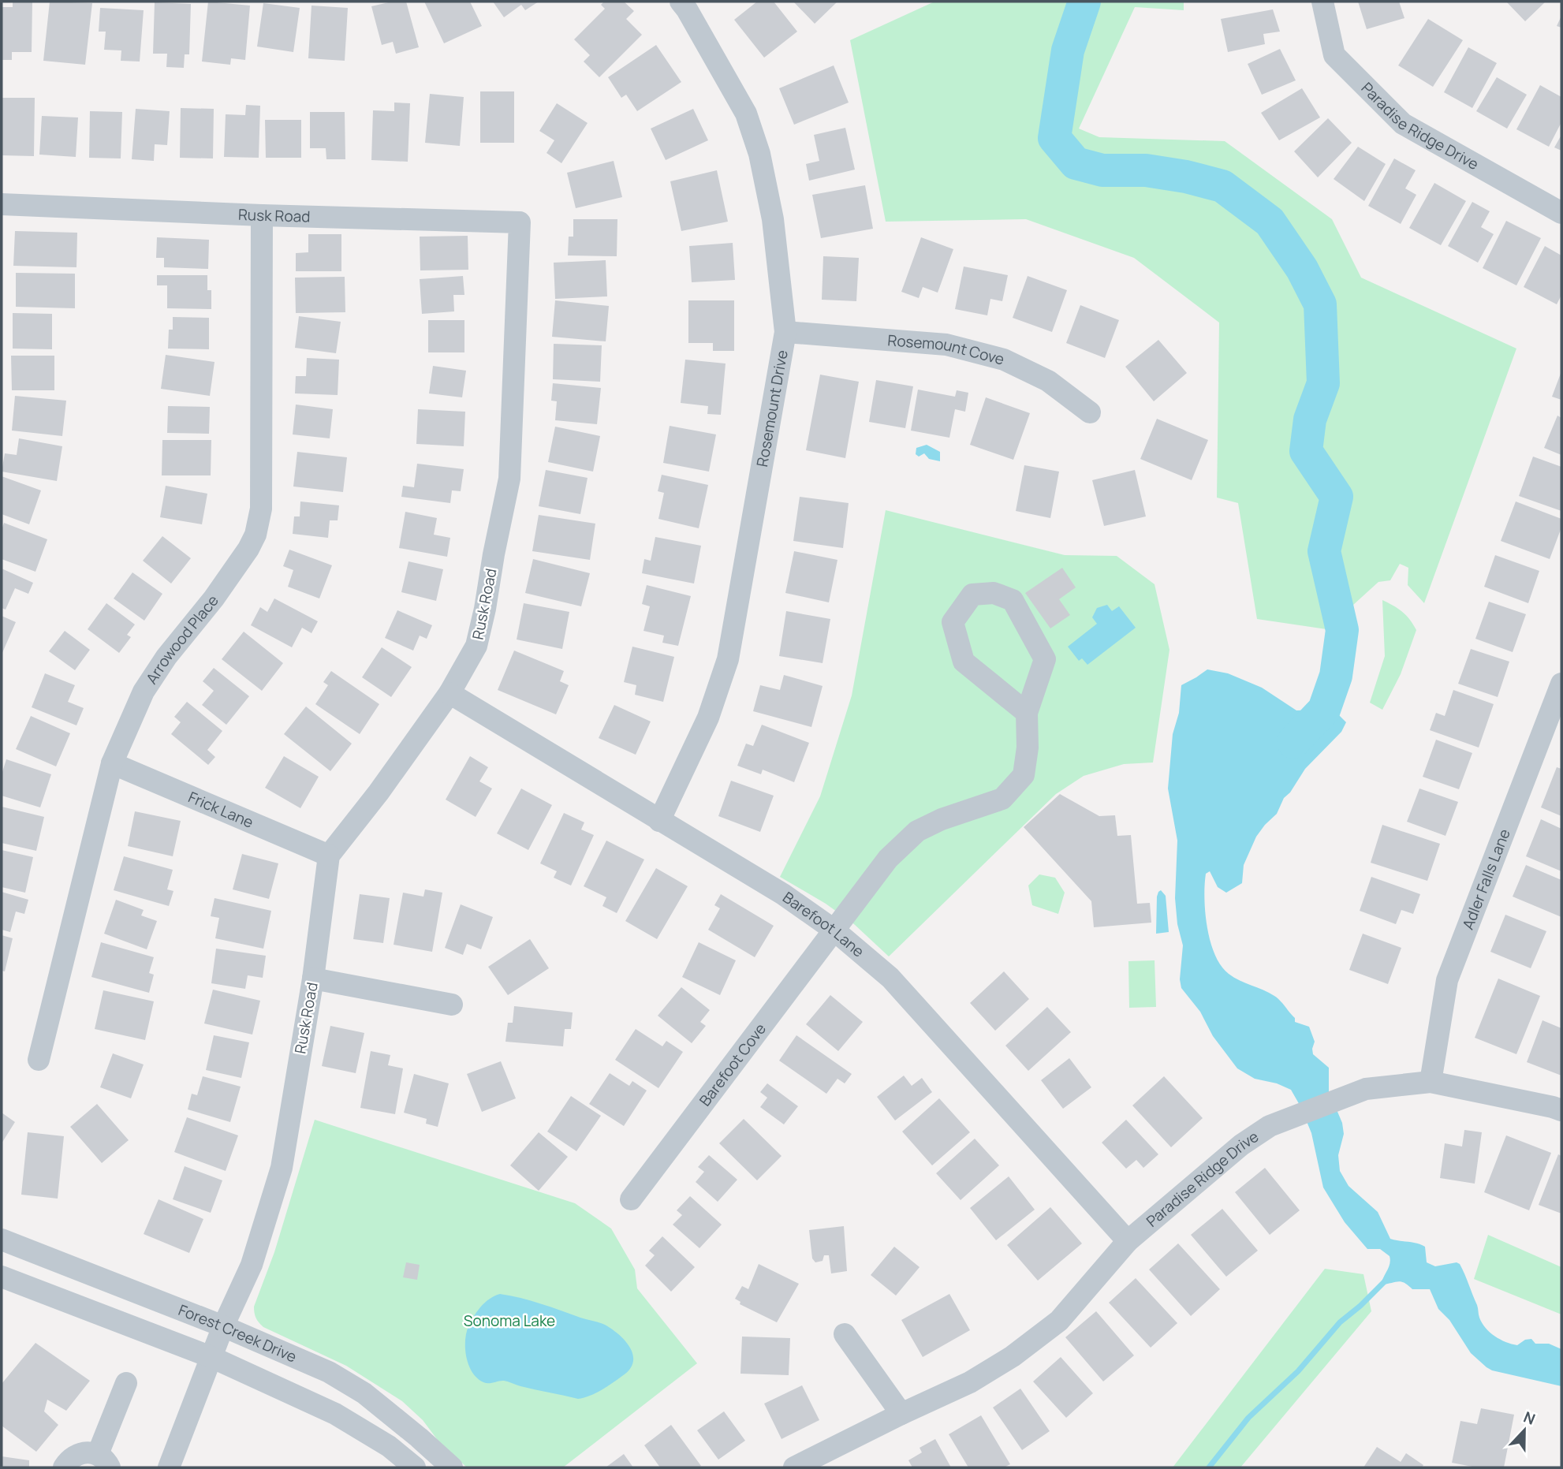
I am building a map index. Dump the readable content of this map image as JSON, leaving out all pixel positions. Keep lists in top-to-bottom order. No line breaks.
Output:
{"streets":{"street":["Paradise Ridge Drive","Rusk Road","Rosemount Cove","Rosemount Drive","Arrowood Place","Frick Lane","Adler Falls Lane","Barefoot Lane","Barefoot Cove","Forest Creek Drive"]},"crossings":[["Paradise Ridge Drive","Adler Falls Lane"],["Paradise Ridge Drive","Barefoot Lane"],["Rusk Road","Arrowood Place"],["Rusk Road","Frick Lane"],["Rusk Road","Barefoot Lane"],["Rusk Road","Forest Creek Drive"],["Rosemount Cove","Rosemount Drive"],["Rosemount Drive","Barefoot Lane"],["Arrowood Place","Frick Lane"],["Barefoot Lane","Barefoot Cove"]],"parks":["Sonoma Lake"],"north":"top"}
